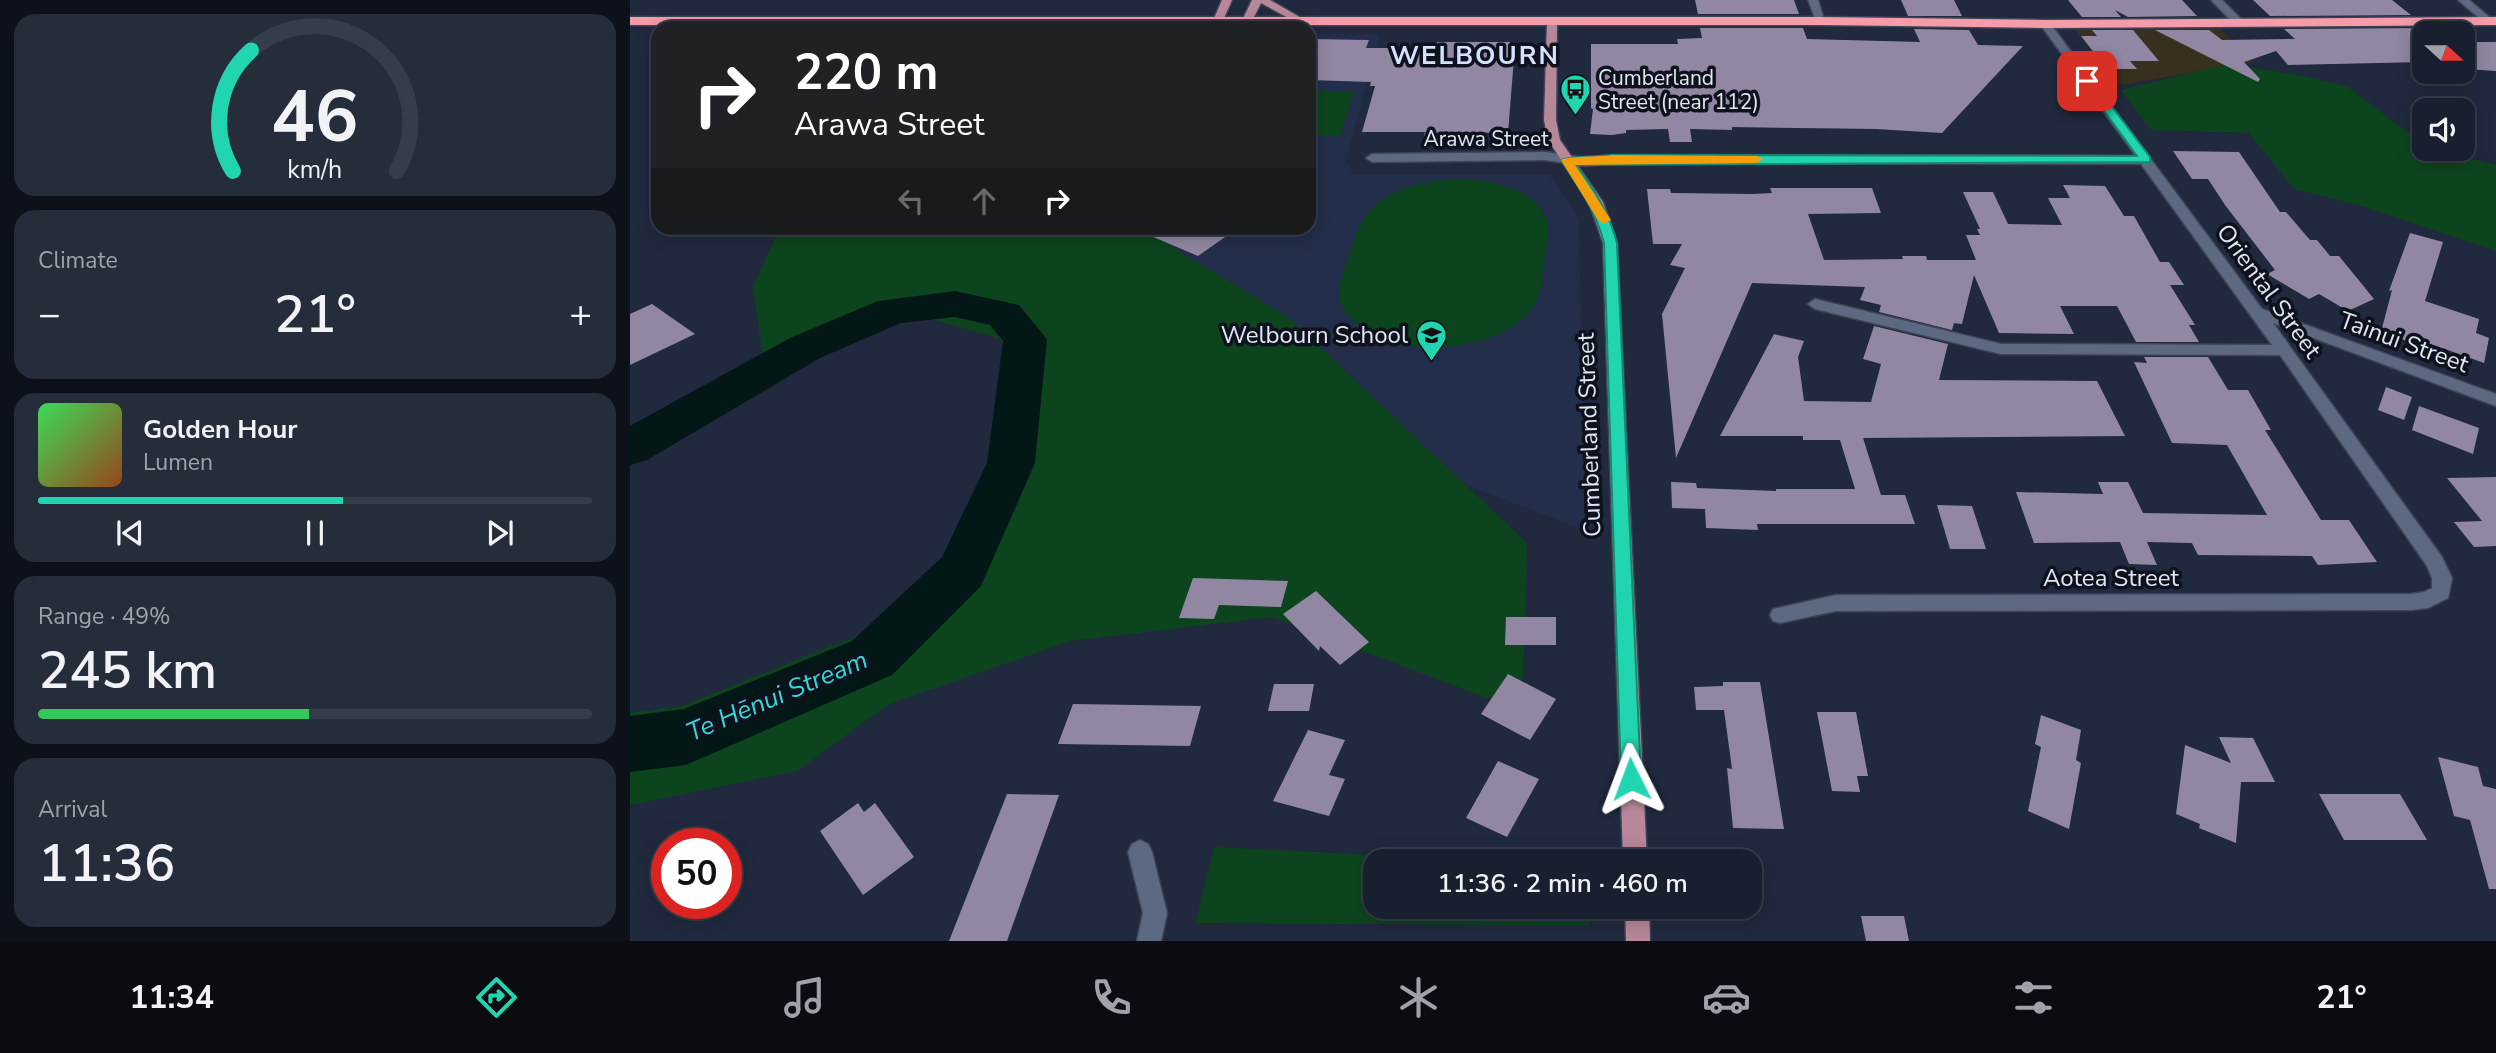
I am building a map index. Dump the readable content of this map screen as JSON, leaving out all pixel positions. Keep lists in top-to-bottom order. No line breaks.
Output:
{"streets":{"main road":["Cumberland Street"],"street":["Arawa Street","Oriental Street","Tainui Street","Aotea Street"]},"crossings":[["Arawa Street","Oriental Street"],["Arawa Street","Cumberland Street"],["Oriental Street","Tainui Street"],["Oriental Street","Aotea Street"]],"districts":["WELBOURN"],"water":["Te Hēnui Stream"],"places":{"bus stop":["Cumberland Street (near 112)"],"school or university":["Welbourn School"]},"north":"right","page":{"turn":["220 m","Arawa Street"],"tile":["Climate",["Range · 49%","245 km"],["Arrival","11:36"]],"heat":["−","21°","+"],"song":["Golden Hour","Lumen"],"limit":"50","trip":"11:36 · 2 min · 460 m","tabs":["11:34","21°"],"gauge":["46","km/h"]}}
